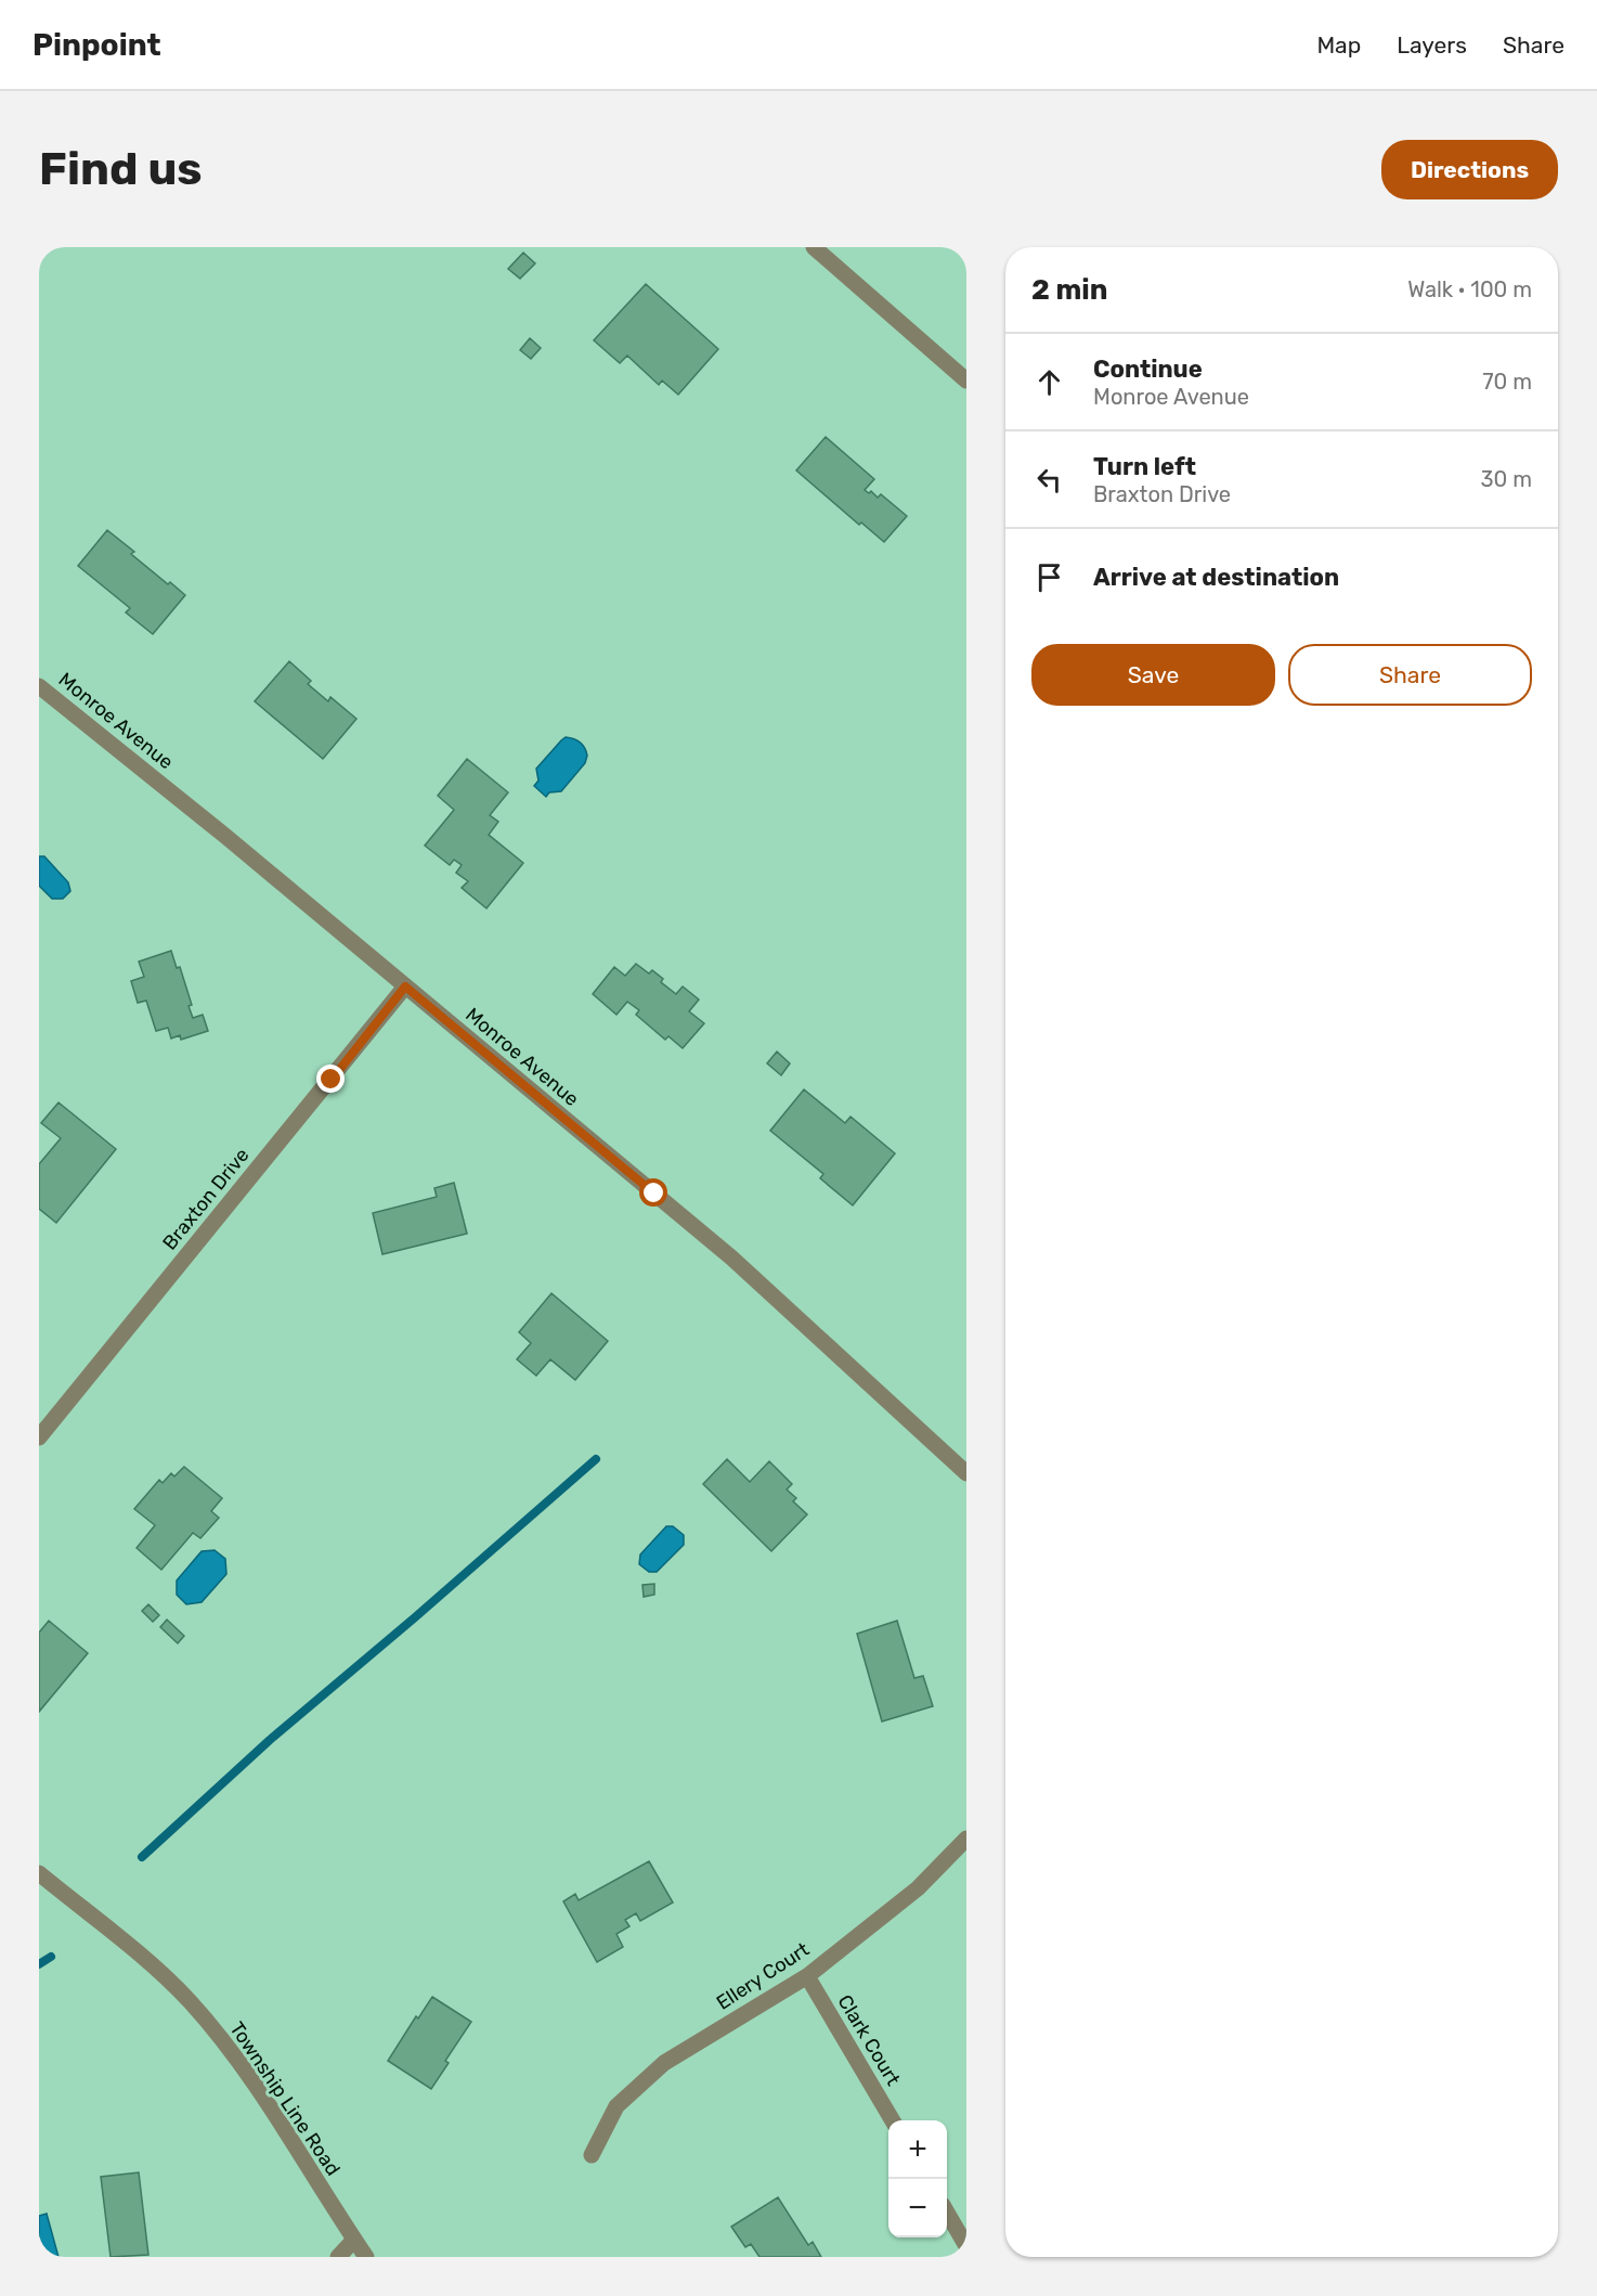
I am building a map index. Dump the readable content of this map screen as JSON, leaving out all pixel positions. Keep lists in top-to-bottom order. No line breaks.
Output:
{"streets":{"street":["Monroe Avenue","Braxton Drive","Ellery Court","Clark Court","Township Line Road"]},"crossings":[["Monroe Avenue","Braxton Drive"],["Ellery Court","Clark Court"]],"page":{"header":"Pinpoint","nav":["Map","Layers","Share"],"buttons":["Directions",["Save","Share"]],"title":"Find us","heading":["2 min","Walk · 100 m"],"list":[["Continue","Monroe Avenue","70 m"],["Turn left","Braxton Drive","30 m"],"Arrive at destination"],"map_buttons":["+","−"]}}
